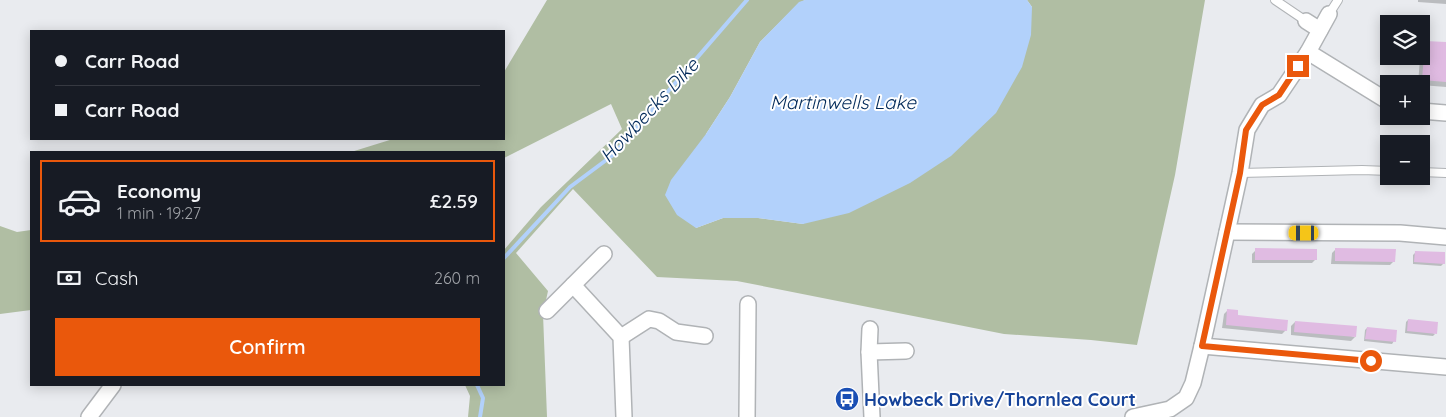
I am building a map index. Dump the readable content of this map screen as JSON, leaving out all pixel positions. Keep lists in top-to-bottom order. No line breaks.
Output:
{"water":["Martinwells Lake","Howbecks Dike"],"places":{"bus stop":["Howbeck Drive/Thornlea Court"]},"page":{"map_buttons":["+","−"],"banner":["Carr Road","Carr Road"],"list":[{"name":"Economy","note":"1 min · 19:27","value":"£2.59"}],"pay":["Cash","260 m"],"buttons":"Confirm"}}
